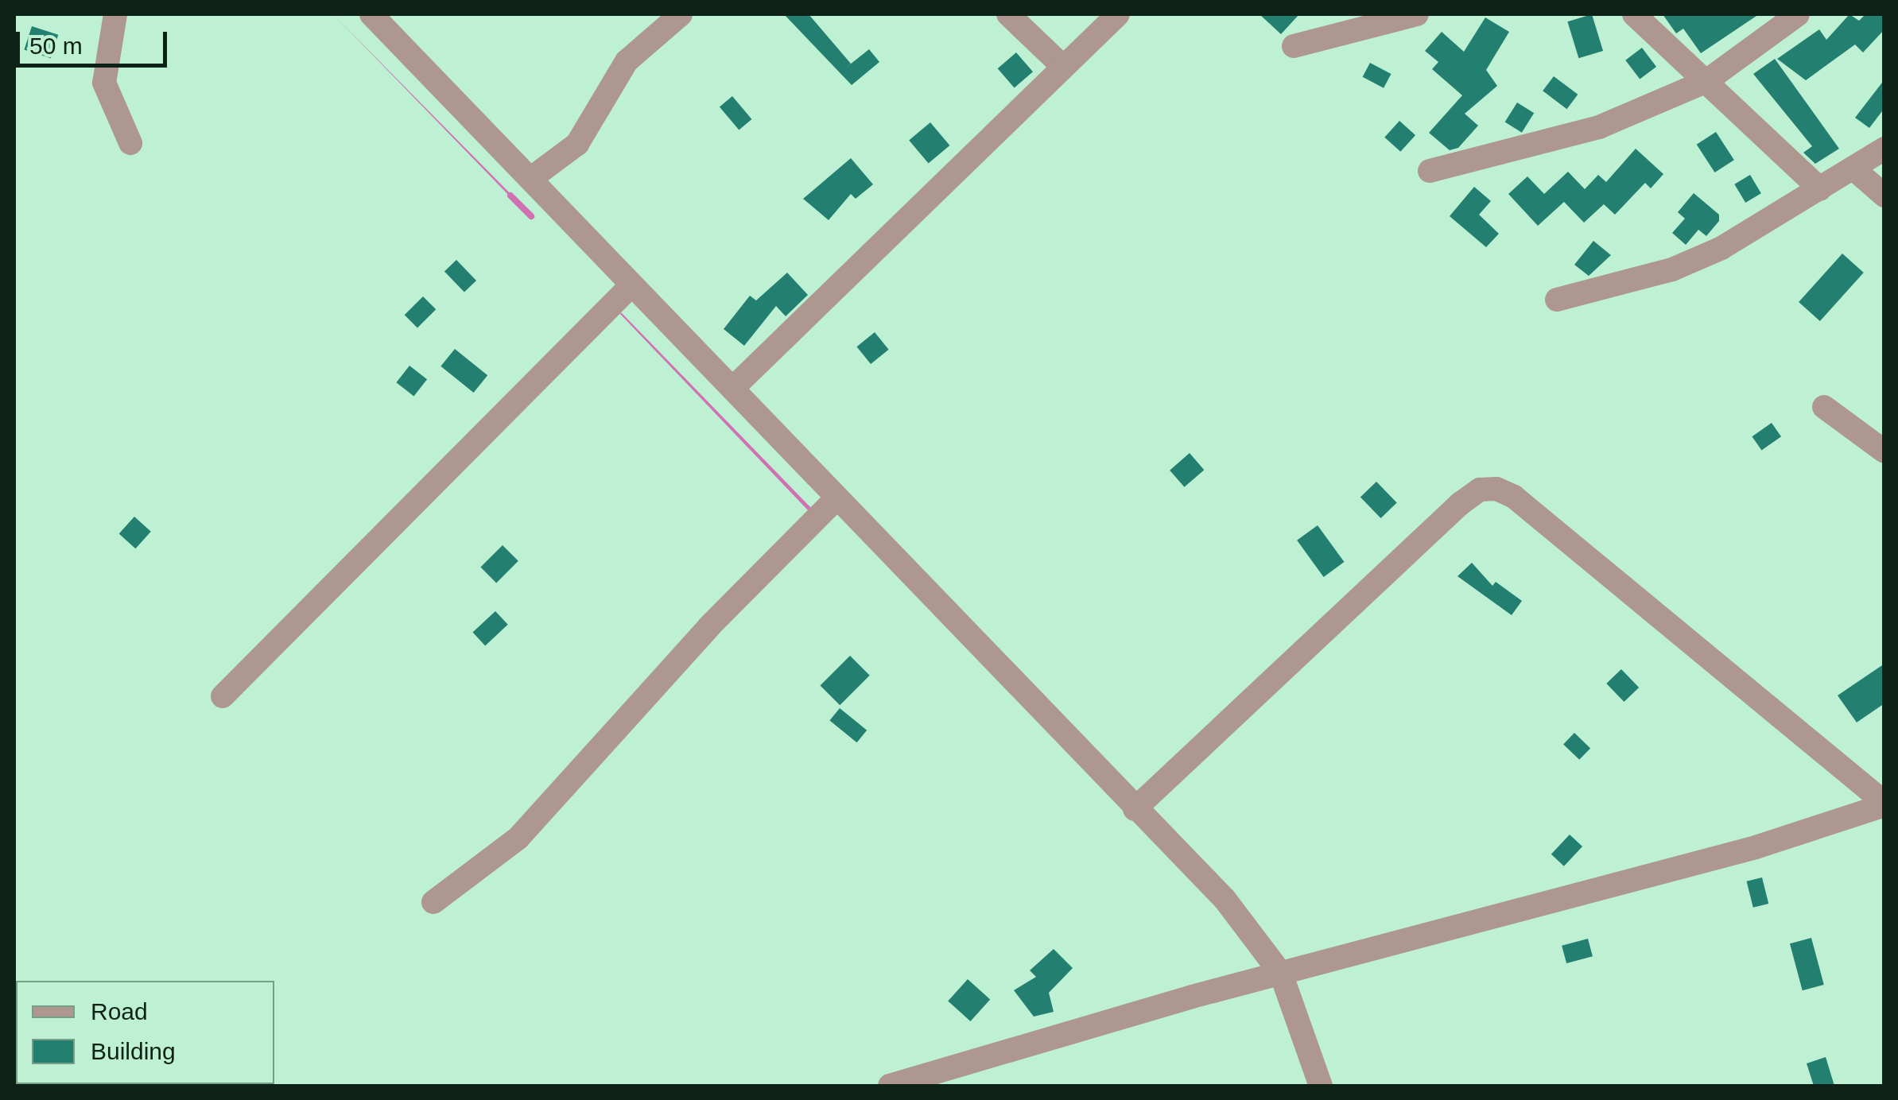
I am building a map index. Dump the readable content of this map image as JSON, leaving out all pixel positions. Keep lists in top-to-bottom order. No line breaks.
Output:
{"legend":["Road","Building"],"scale_bar":"50 m"}
